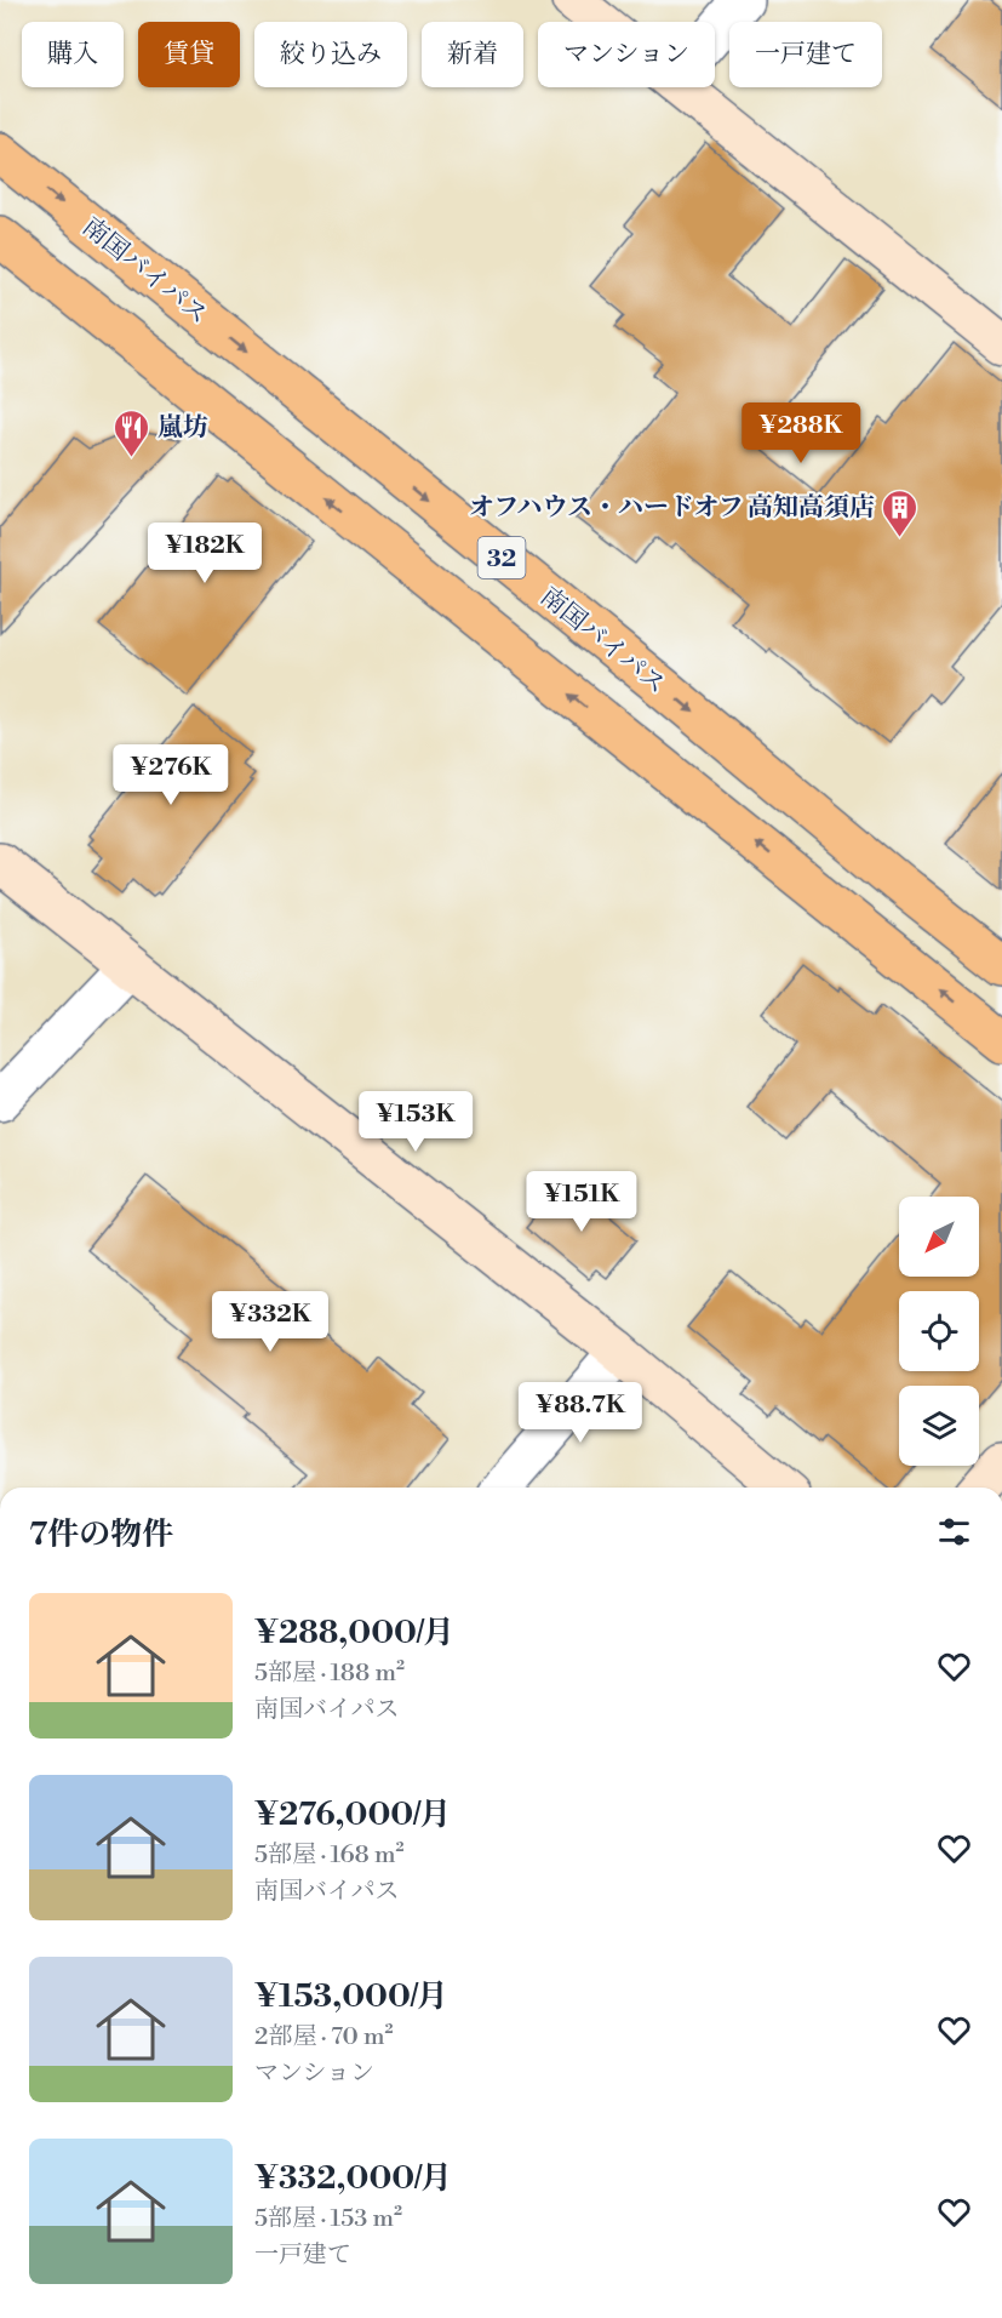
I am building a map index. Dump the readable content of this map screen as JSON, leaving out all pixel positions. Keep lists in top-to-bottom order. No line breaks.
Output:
{"streets":{"highway":["南国バイパス","32"]},"places":{"restaurant":["嵐坊"],"building":["オフハウス・ハードオフ 高知高須店"]},"north":"bottom left","page":{"chip":["購入","賃貸","絞り込み","新着","マンション","一戸建て"],"price":["¥288K","¥182K","¥276K","¥153K","¥151K","¥332K","¥88.7K"],"heading":"7件の物件","list":[{"name":"¥288,000/月","note":"5部屋 · 188 m² · 南国バイパス"},{"name":"¥276,000/月","note":"5部屋 · 168 m² · 南国バイパス"},{"name":"¥153,000/月","note":"2部屋 · 70 m² · マンション"},{"name":"¥332,000/月","note":"5部屋 · 153 m² · 一戸建て"}]}}
